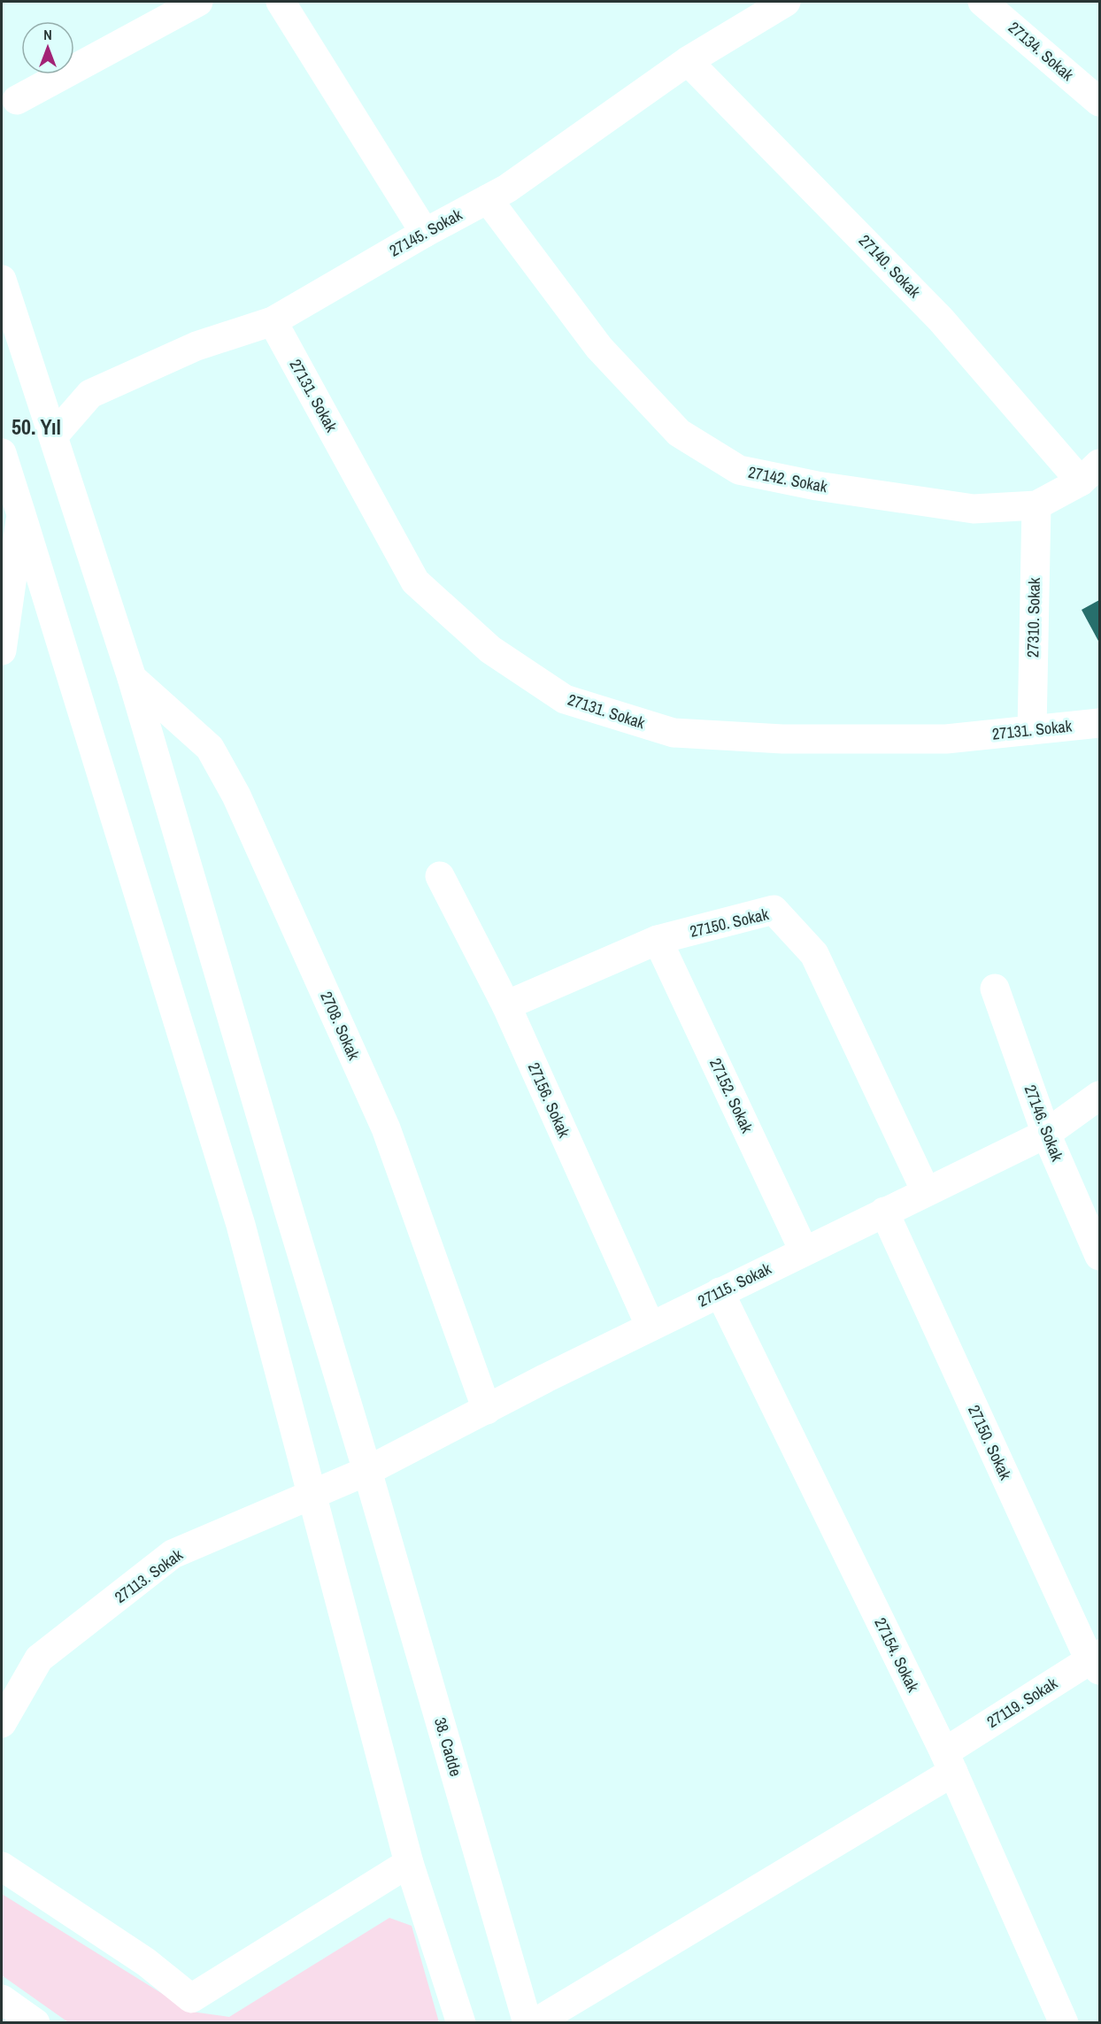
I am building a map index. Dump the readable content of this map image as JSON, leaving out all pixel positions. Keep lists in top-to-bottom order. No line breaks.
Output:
{"streets":{"street":["27134. Sokak","27145. Sokak","27140. Sokak","27131. Sokak","27142. Sokak","27310. Sokak","27150. Sokak","2708. Sokak","27152. Sokak","27156. Sokak","27146. Sokak","27115. Sokak","27113. Sokak","27154. Sokak","27119. Sokak","38. Cadde"]},"crossings":[["27145. Sokak","27140. Sokak"],["27145. Sokak","27131. Sokak"],["27145. Sokak","27142. Sokak"],["27145. Sokak","38. Cadde"],["27140. Sokak","27142. Sokak"],["27131. Sokak","27310. Sokak"],["27142. Sokak","27310. Sokak"],["27150. Sokak","27152. Sokak"],["27150. Sokak","27156. Sokak"],["27150. Sokak","27115. Sokak"],["27150. Sokak","27119. Sokak"],["2708. Sokak","27115. Sokak"],["2708. Sokak","38. Cadde"],["27152. Sokak","27115. Sokak"],["27156. Sokak","27115. Sokak"],["27146. Sokak","27115. Sokak"],["27115. Sokak","27113. Sokak"],["27115. Sokak","27154. Sokak"],["27115. Sokak","38. Cadde"],["27113. Sokak","38. Cadde"],["27154. Sokak","27119. Sokak"]],"districts":["50. Yıl"],"north":"top"}
